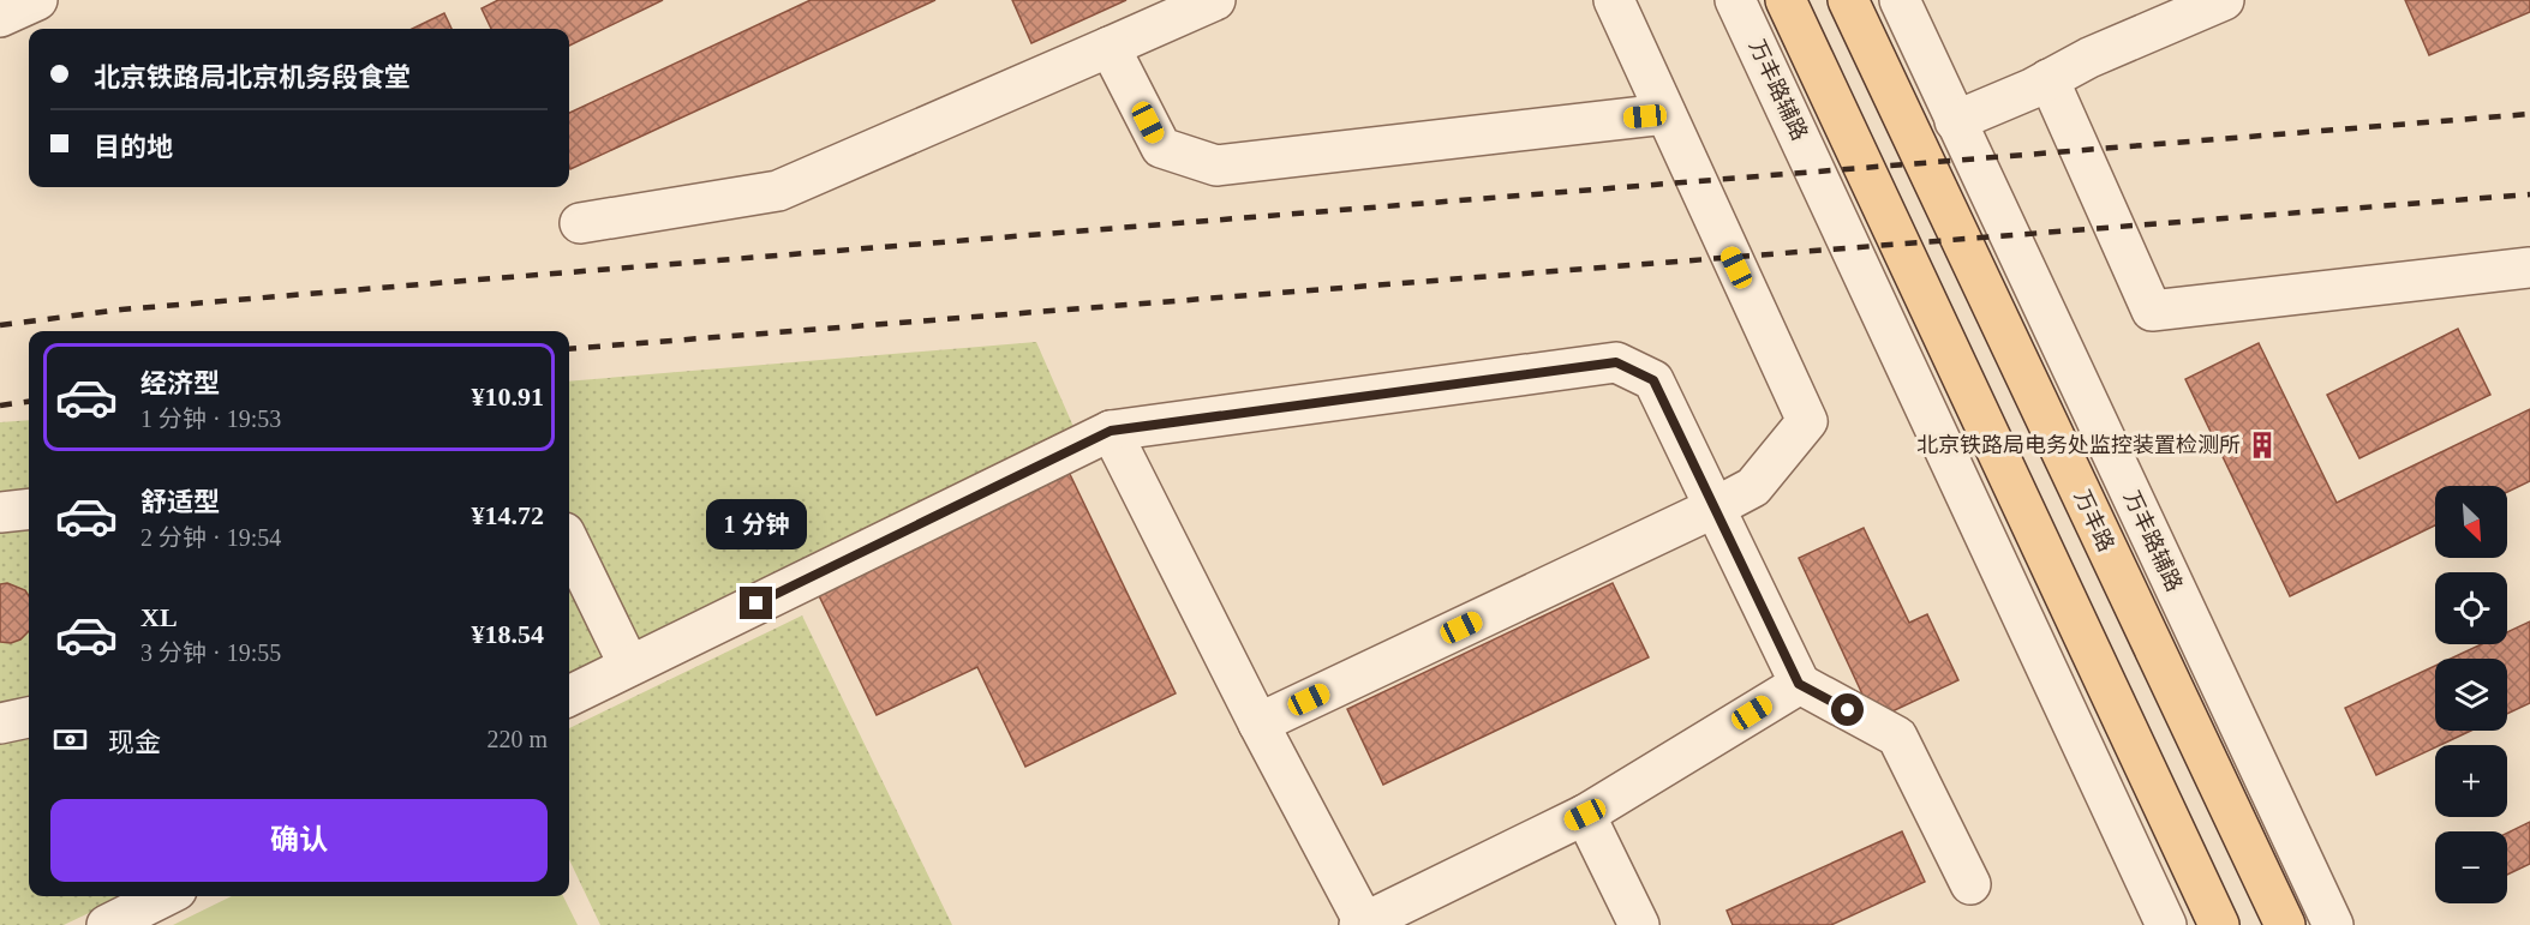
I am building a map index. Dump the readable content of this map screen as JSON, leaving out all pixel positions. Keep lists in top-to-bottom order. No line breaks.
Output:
{"streets":{"main road":["万丰路"],"street":["万丰路辅路"]},"places":{"building":["北京铁路局电务处监控装置检测所"]},"north":"bottom right","page":{"banner":["北京铁路局北京机务段食堂","目的地"],"list":[{"name":"经济型","note":"1 分钟 · 19:53","value":"¥10.91"},{"name":"舒适型","note":"2 分钟 · 19:54","value":"¥14.72"},{"name":"XL","note":"3 分钟 · 19:55","value":"¥18.54"}],"map_buttons":["+","−"],"bubble":"1 分钟","pay":["现金","220 m"],"buttons":"确认"}}
